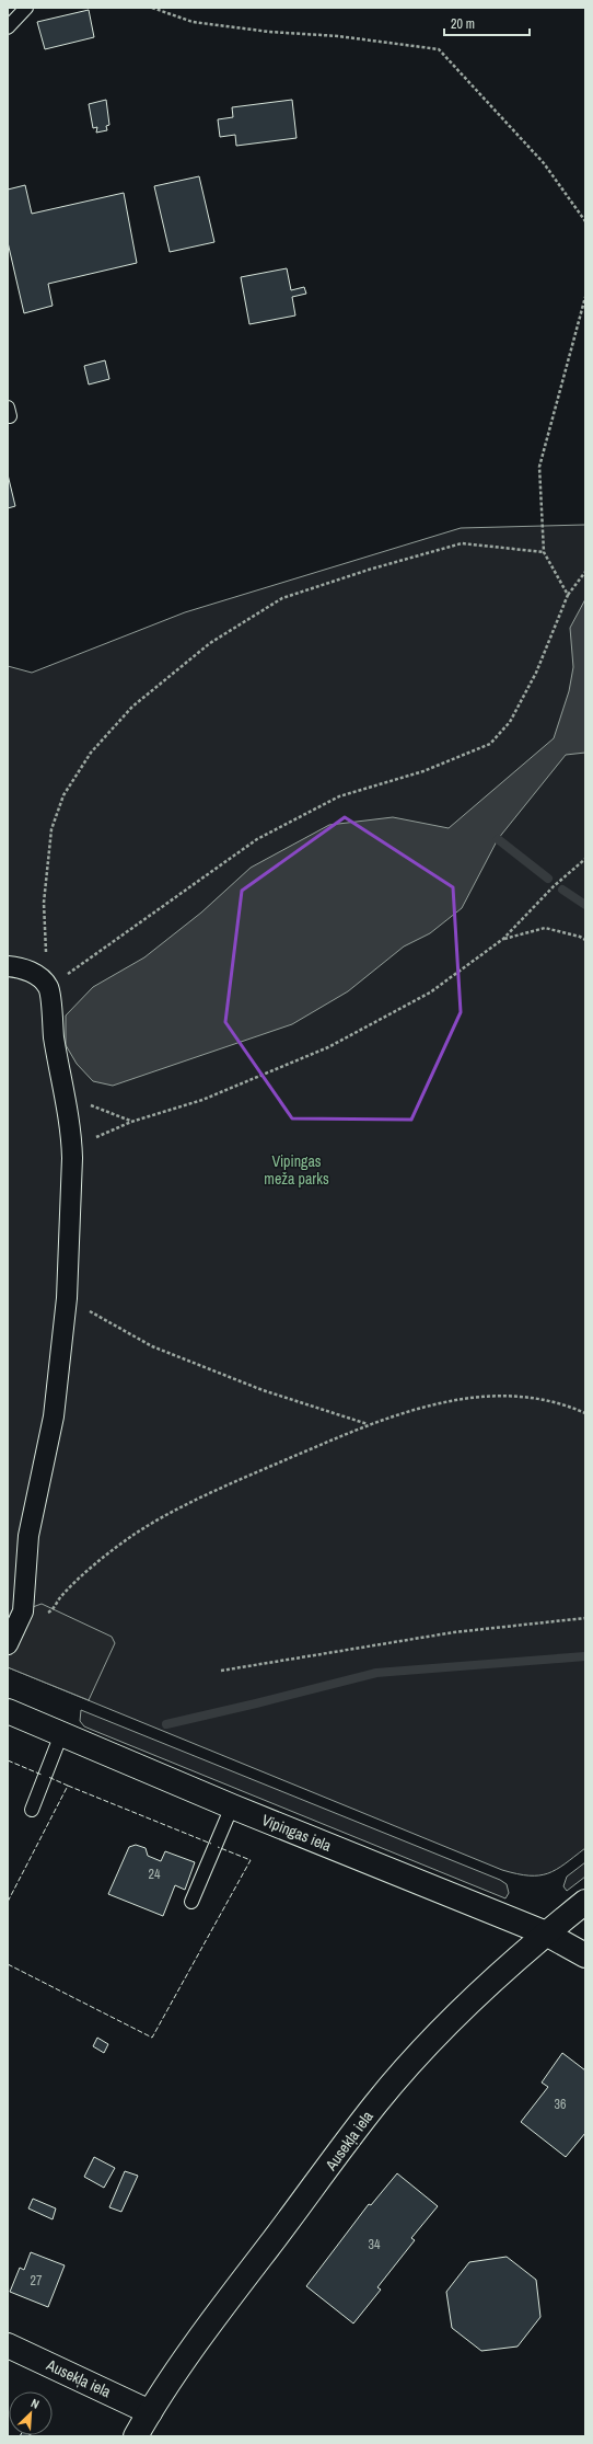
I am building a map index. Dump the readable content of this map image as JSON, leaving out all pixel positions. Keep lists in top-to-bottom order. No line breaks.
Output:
{"streets":{"street":["Vipingas iela","Ausekļa iela"]},"crossings":[["Vipingas iela","Ausekļa iela"]],"parks":["Vipingas meža parks"],"house_numbers":["24","36","34","27"],"scale_bar":"20 m","north":"top right"}
